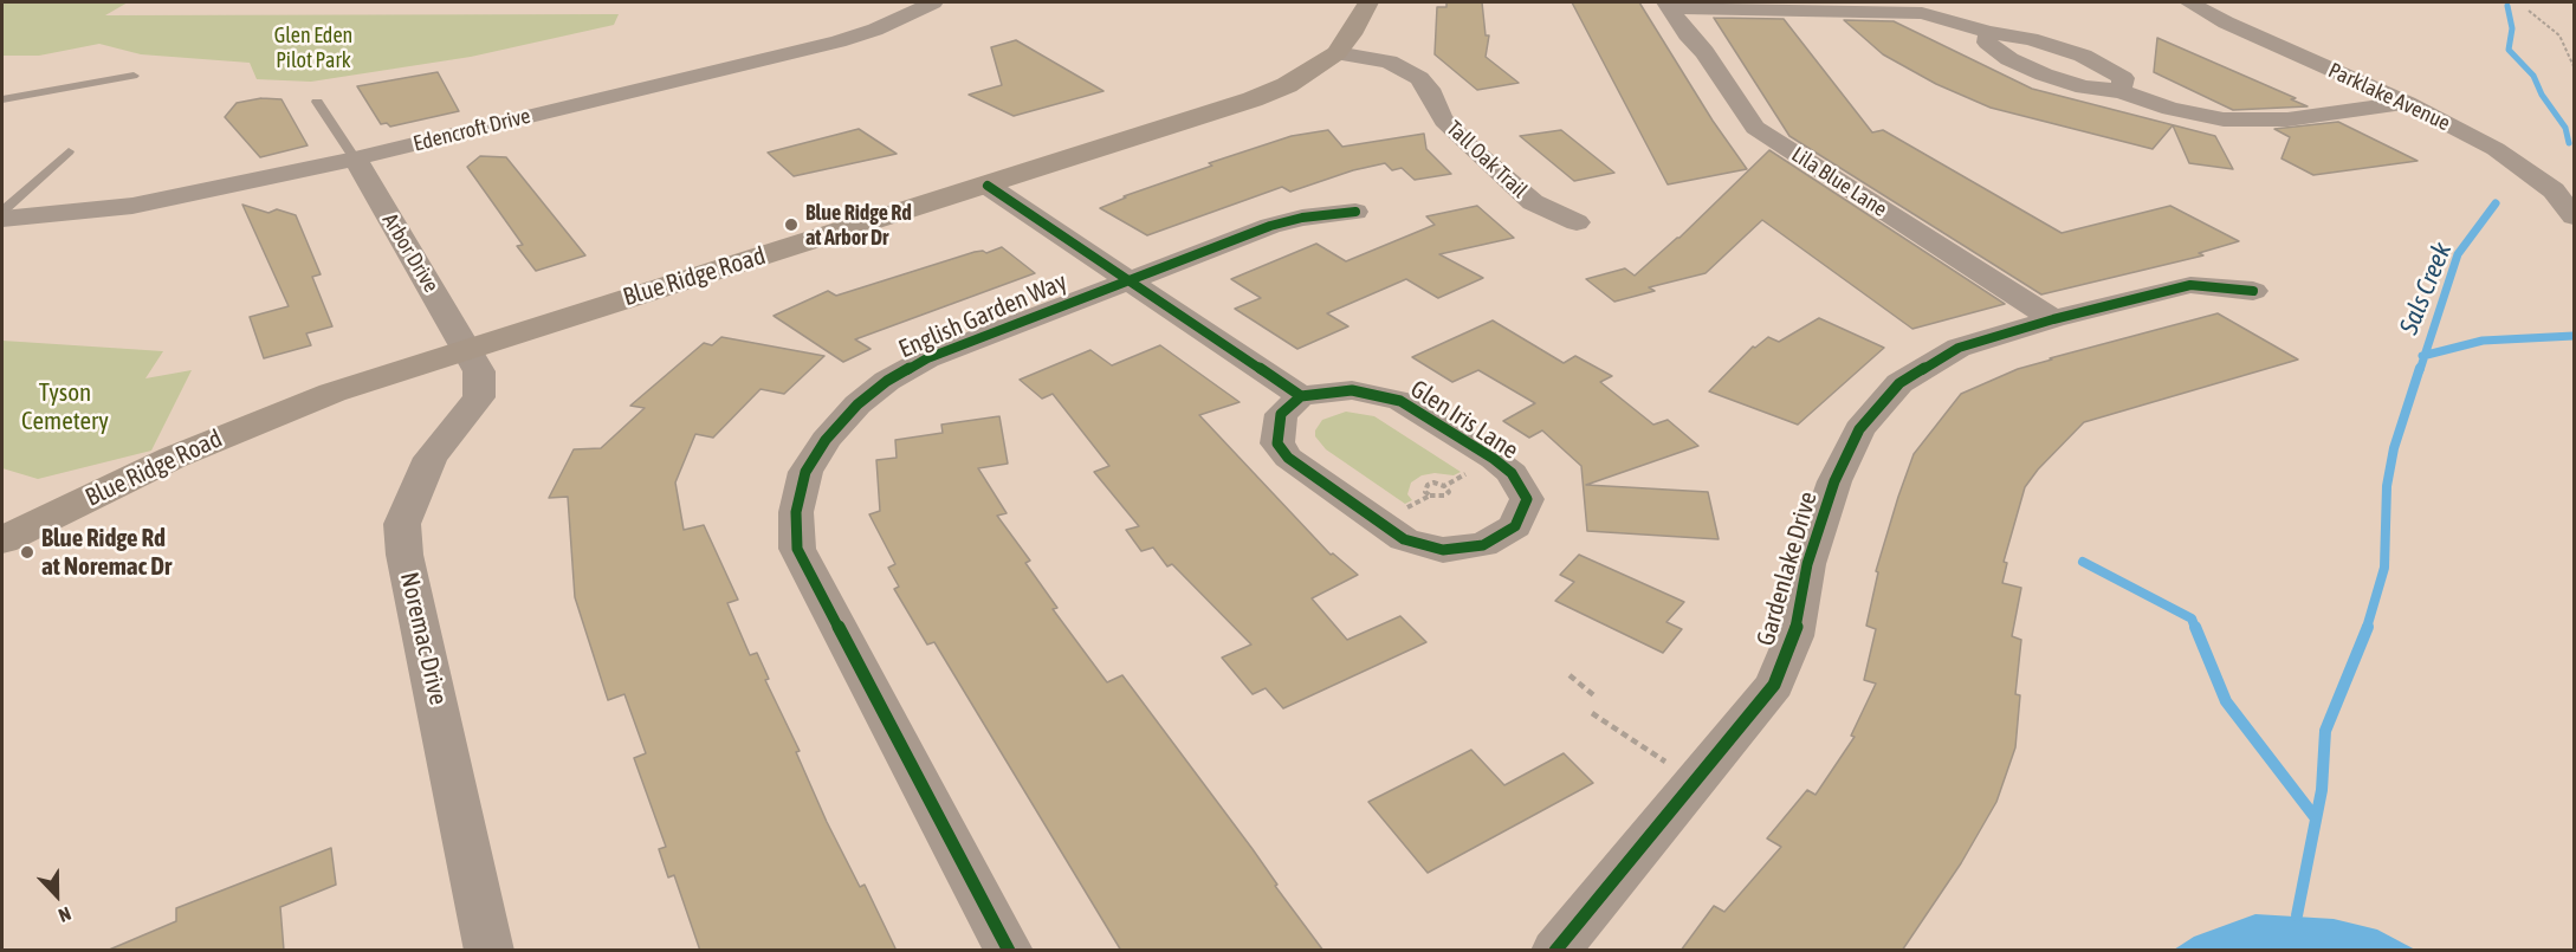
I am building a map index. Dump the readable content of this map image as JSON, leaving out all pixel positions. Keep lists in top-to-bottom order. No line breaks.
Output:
{"streets":{"main road":["Blue Ridge Road"],"street":["Parklake Avenue","Edencroft Drive","Tall Oak Trail","Lila Blue Lane","Arbor Drive","English Garden Way","Glen Iris Lane","Gardenlake Drive","Noremac Drive"]},"crossings":[["Edencroft Drive","Arbor Drive"],["Tall Oak Trail","Blue Ridge Road"],["Lila Blue Lane","Gardenlake Drive"],["Arbor Drive","Blue Ridge Road"],["Arbor Drive","Noremac Drive"],["Blue Ridge Road","Noremac Drive"]],"water":["Sals Creek"],"parks":["Glen Eden Pilot Park","Tyson Cemetery"],"places":["Blue Ridge Rd at Arbor Dr","Blue Ridge Rd at Noremac Dr"],"north":"bottom"}
